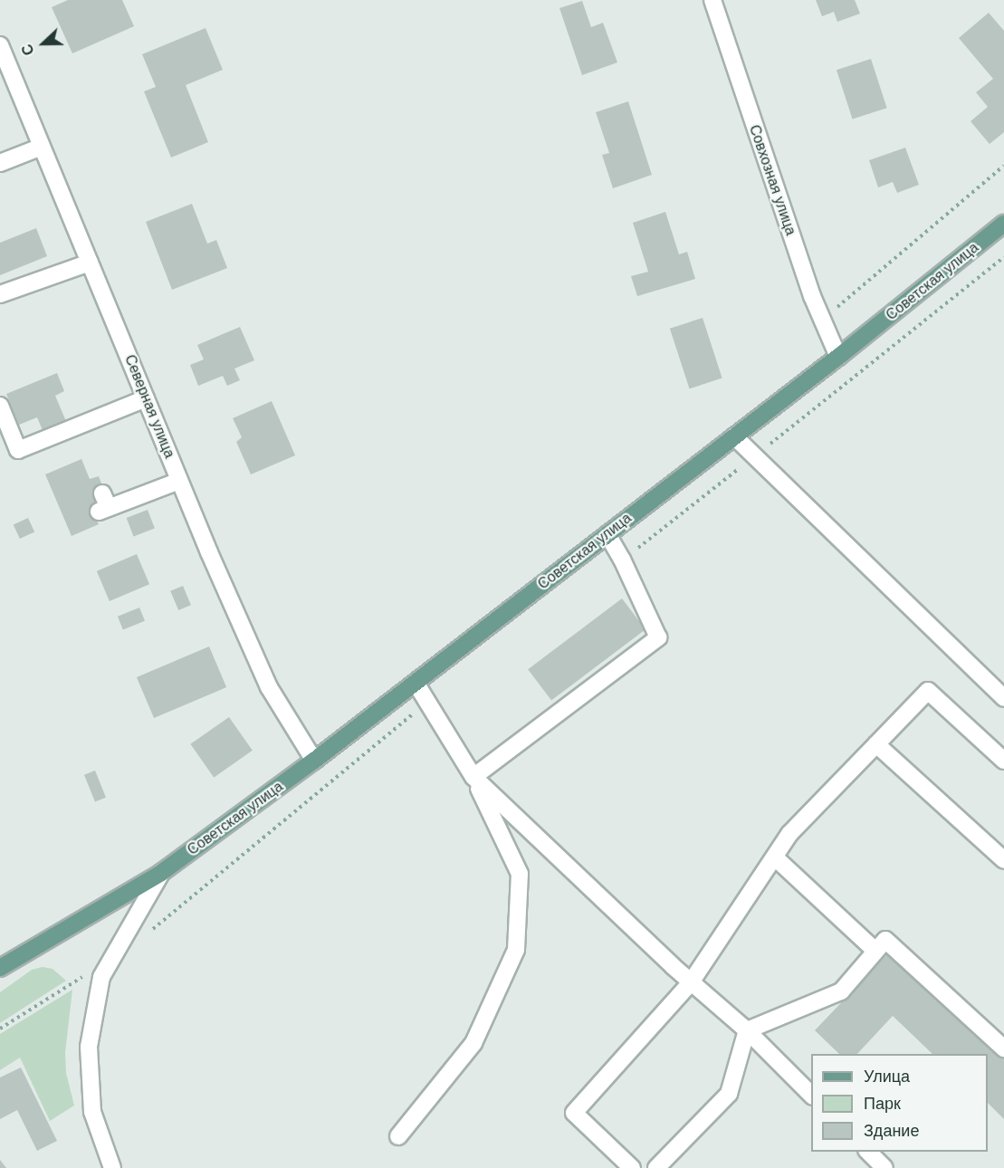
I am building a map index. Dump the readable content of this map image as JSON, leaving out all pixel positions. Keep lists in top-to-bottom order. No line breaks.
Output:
{"streets":{"main road":["Советская улица"],"street":["Совхозная улица","Северная улица"]},"crossings":[["Совхозная улица","Советская улица"],["Советская улица","Северная улица"]],"legend":["Улица","Парк","Здание"],"north":"left"}
